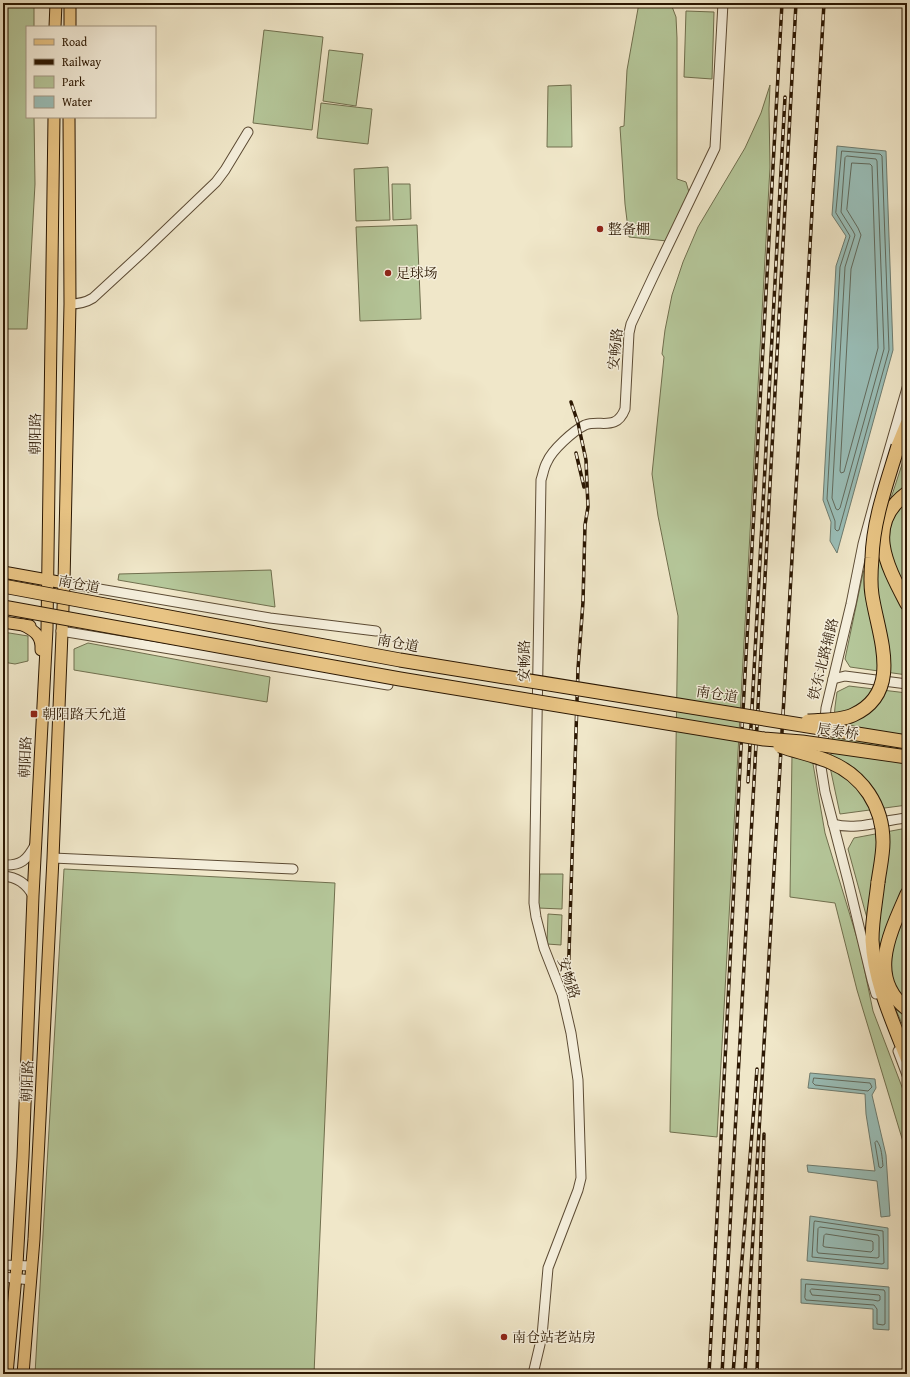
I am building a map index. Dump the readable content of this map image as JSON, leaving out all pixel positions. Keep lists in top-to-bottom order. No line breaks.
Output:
{"streets":{"highway":["南仓道","辰泰桥"],"main road":["朝阳路"],"street":["安畅路","铁东北路辅路"]},"crossings":[["南仓道","辰泰桥"]],"places":{"other":["整备棚","足球场","南仓站老站房"],"transit":["朝阳路天允道"]},"legend":["Road","Railway","Park","Water"]}
